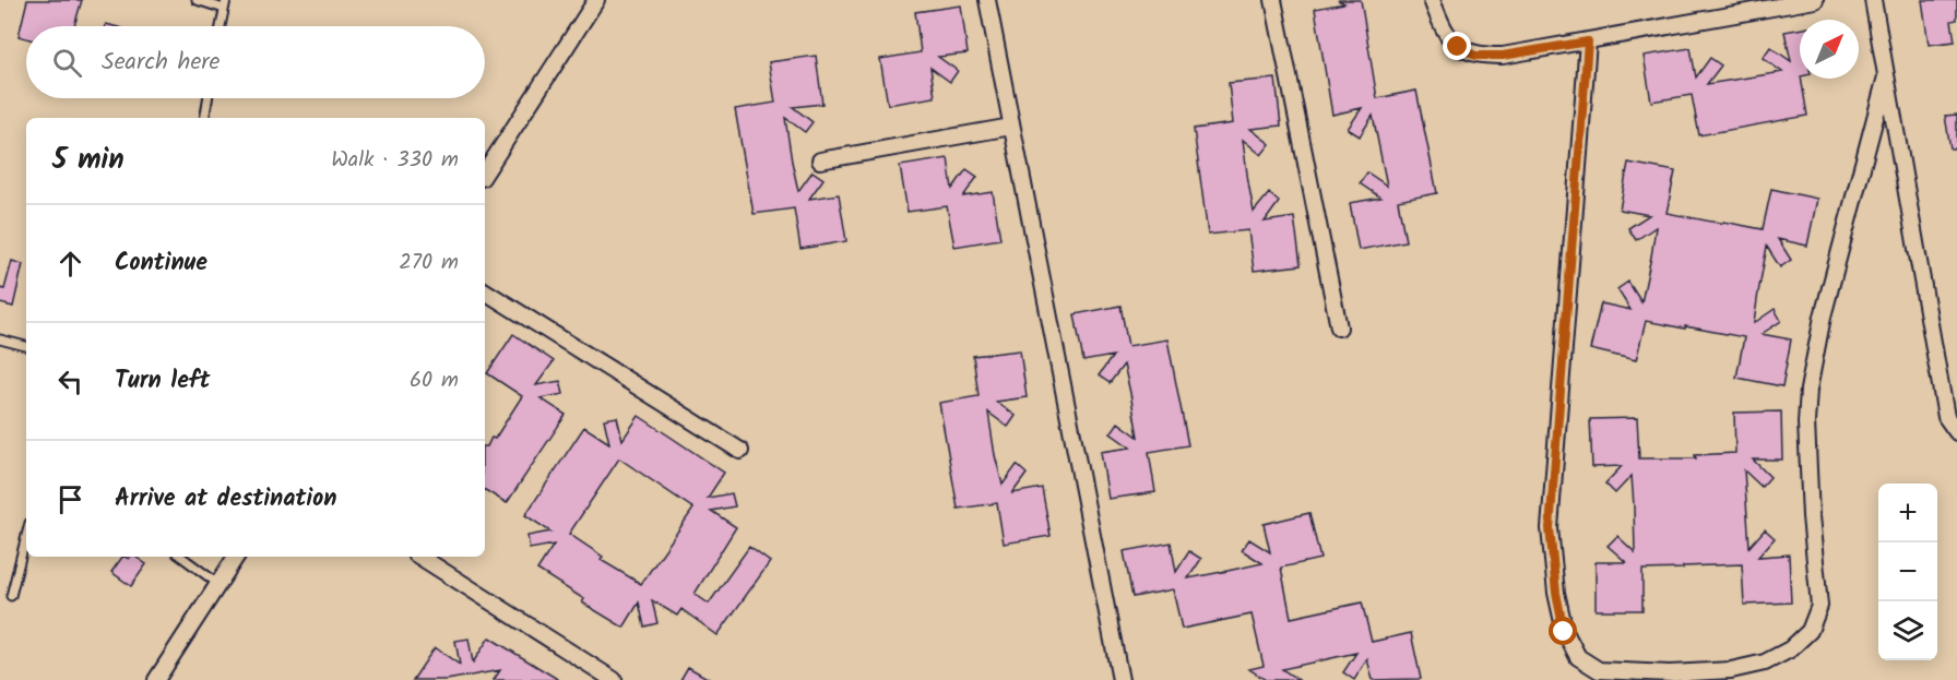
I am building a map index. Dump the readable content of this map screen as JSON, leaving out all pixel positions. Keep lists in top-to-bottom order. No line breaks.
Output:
{"north":"top right","page":{"search":"Search here","heading":["5 min","Walk · 330 m"],"list":[["Continue","270 m"],["Turn left","60 m"],"Arrive at destination"],"map_buttons":["+","−"]}}
